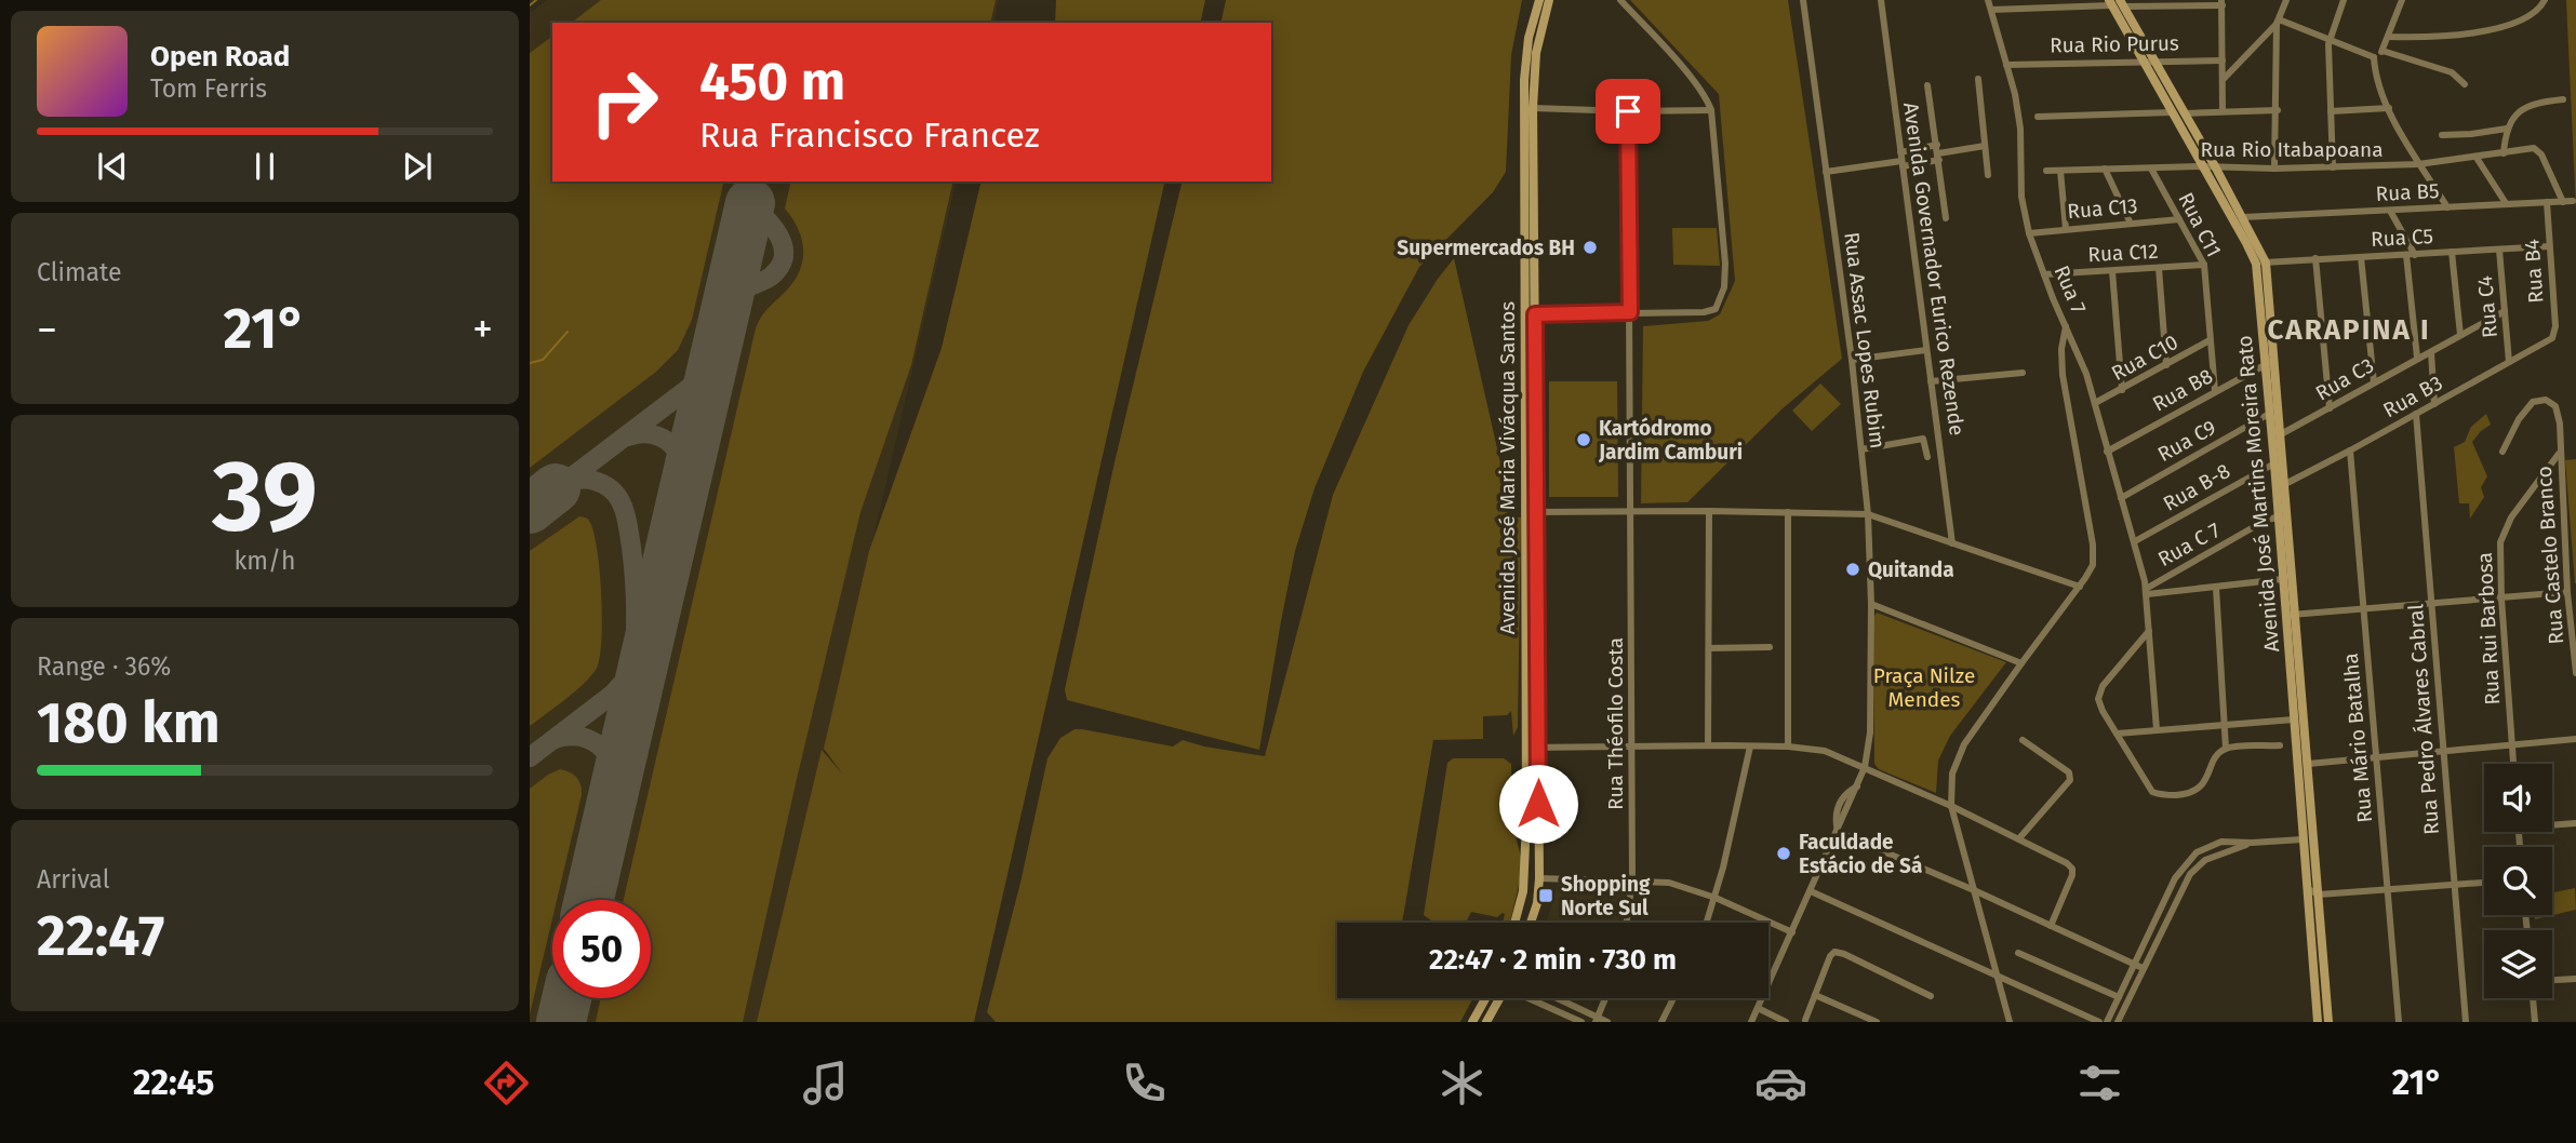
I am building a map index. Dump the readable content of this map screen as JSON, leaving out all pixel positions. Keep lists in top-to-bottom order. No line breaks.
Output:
{"streets":{"street":["Rua Rio Purus","Rua Rio Itabapoana","Rua B5","Rua C13","Rua C11","Rua C5","Rua C12","Avenida Governador Eurico Rezende","Rua B4","Rua 7","Rua C4","Rua Assac Lopes Rubim","Rua C10","Rua C3","Rua B8","Rua B3","Rua C9","Avenida José Maria Vivácqua Santos","Rua B-8","Avenida José Martins Moreira Rato","Rua C 7","Rua Castelo Branco","Rua Rui Barbosa","Rua Pedro Álvares Cabral","Rua Théofilo Costa","Rua Mário Batalha"]},"crossings":[["Rua Rio Purus","Rua 7"],["Rua Rio Purus","Avenida José Martins Moreira Rato"],["Rua Rio Itabapoana","Rua B5"],["Rua Rio Itabapoana","Rua C11"],["Rua Rio Itabapoana","Avenida José Martins Moreira Rato"],["Rua B5","Rua B4"],["Rua B5","Avenida José Martins Moreira Rato"],["Rua C13","Rua C11"],["Rua C13","Rua 7"],["Rua C11","Rua C12"],["Rua C11","Rua C10"],["Rua C11","Rua B8"],["Rua C5","Rua B4"],["Rua C5","Rua C4"],["Rua C5","Avenida José Martins Moreira Rato"],["Rua C12","Rua 7"],["Rua B4","Rua B3"],["Rua 7","Rua C10"],["Rua 7","Rua B8"],["Rua 7","Rua C9"],["Rua 7","Rua B-8"],["Rua 7","Rua C 7"],["Rua C4","Rua C3"],["Rua C4","Rua B3"],["Rua C3","Avenida José Martins Moreira Rato"],["Rua B8","Avenida José Martins Moreira Rato"],["Rua B3","Avenida José Martins Moreira Rato"],["Rua B3","Rua Pedro Álvares Cabral"],["Rua B3","Rua Mário Batalha"],["Rua C9","Avenida José Martins Moreira Rato"],["Rua B-8","Avenida José Martins Moreira Rato"],["Avenida José Martins Moreira Rato","Rua C 7"],["Rua Castelo Branco","Rua Rui Barbosa"]],"districts":["CARAPINA I"],"parks":["Praça Nilze Mendes"],"places":{"other":["Supermercados BH","Kartódromo Jardim Camburi","Quitanda","Faculdade Estácio de Sá"],"transit":["Shopping Norte Sul"]},"page":{"turn":["450 m","Rua Francisco Francez"],"song":["Open Road","Tom Ferris"],"tile":["Climate",["39","km/h"],["Range · 36%","180 km"],["Arrival","22:47"]],"heat":["−","21°","+"],"limit":"50","trip":"22:47 · 2 min · 730 m","tabs":["22:45","21°"]}}
